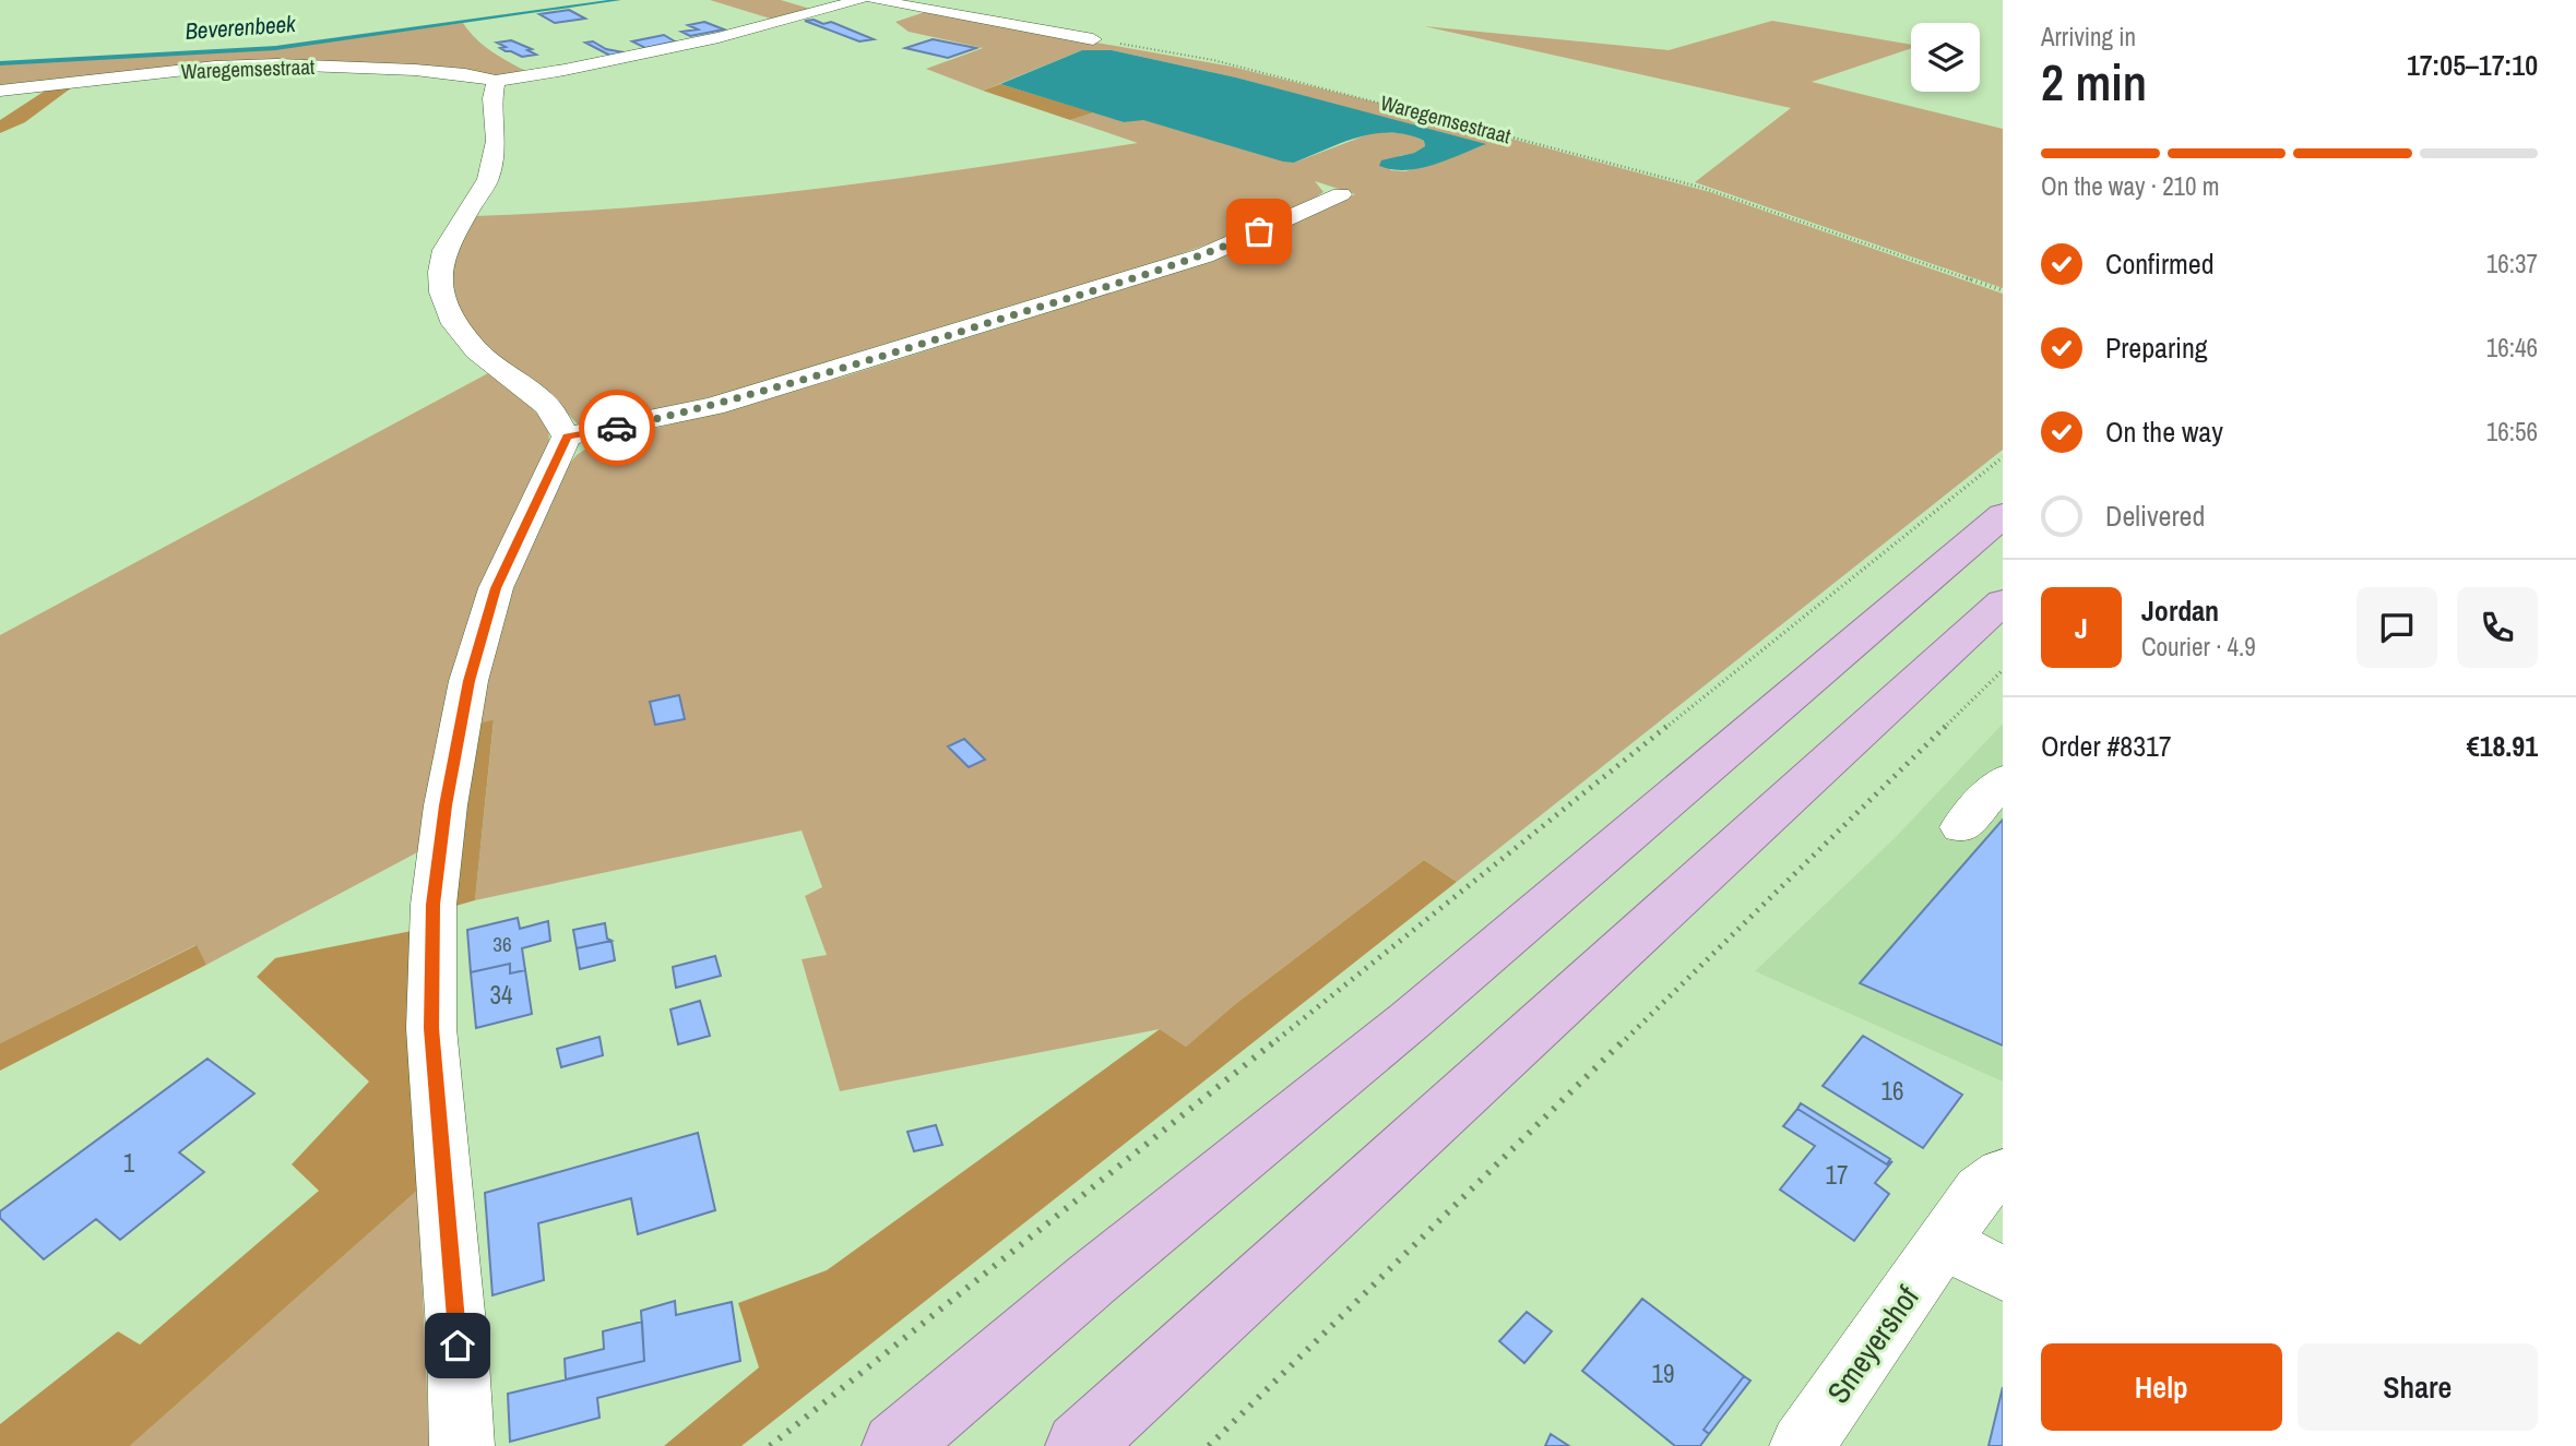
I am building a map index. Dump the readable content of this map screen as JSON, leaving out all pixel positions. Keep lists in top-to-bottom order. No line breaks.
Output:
{"streets":{"street":["Waregemsestraat","Smeyershof"]},"water":["Beverenbeek"],"house_numbers":["36","34","16","1","17","19"],"page":{"heading":["2 min","Arriving in","17:05–17:10"],"panel":["Jordan","Courier · 4.9","Order #8317","€18.91"],"bar":"On the way · 210 m","list":[["Confirmed","16:37"],["Preparing","16:46"],["On the way","16:56"],"Delivered"],"round":"J","buttons":["Help","Share"]}}
